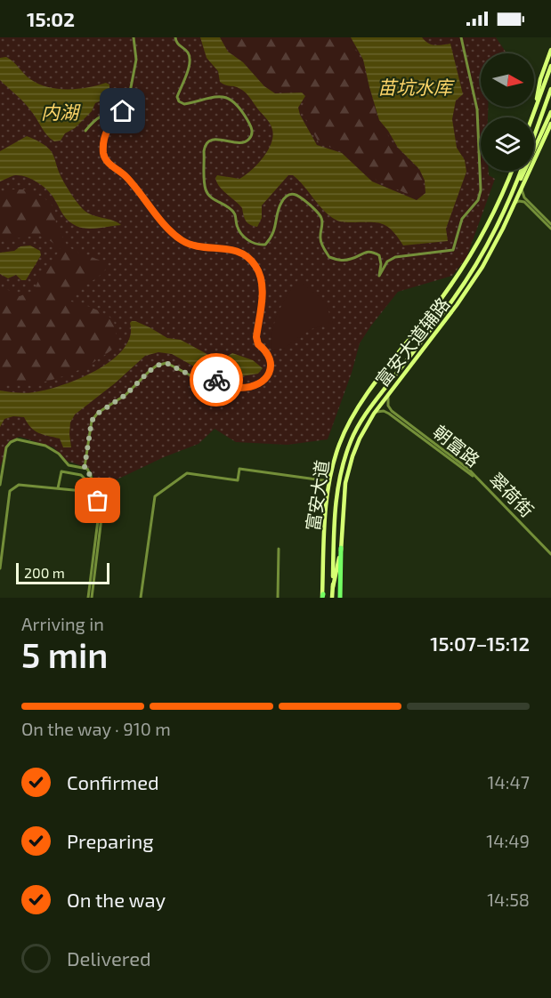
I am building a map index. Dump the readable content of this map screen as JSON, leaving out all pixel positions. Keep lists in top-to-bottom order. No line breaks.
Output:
{"streets":{"main road":["富安大道辅路","富安大道"],"street":["朝富路","翠荷街"]},"crossings":[["富安大道辅路","朝富路"],["富安大道辅路","富安大道"],["朝富路","翠荷街"]],"water":["苗坑水库","内湖"],"scale_bar":"200 m","north":"right","page":{"status":"15:02","scale":"200 m","heading":["5 min","Arriving in","15:07–15:12"],"bar":"On the way · 910 m","list":[["Confirmed","14:47"],["Preparing","14:49"],["On the way","14:58"],"Delivered"]}}
